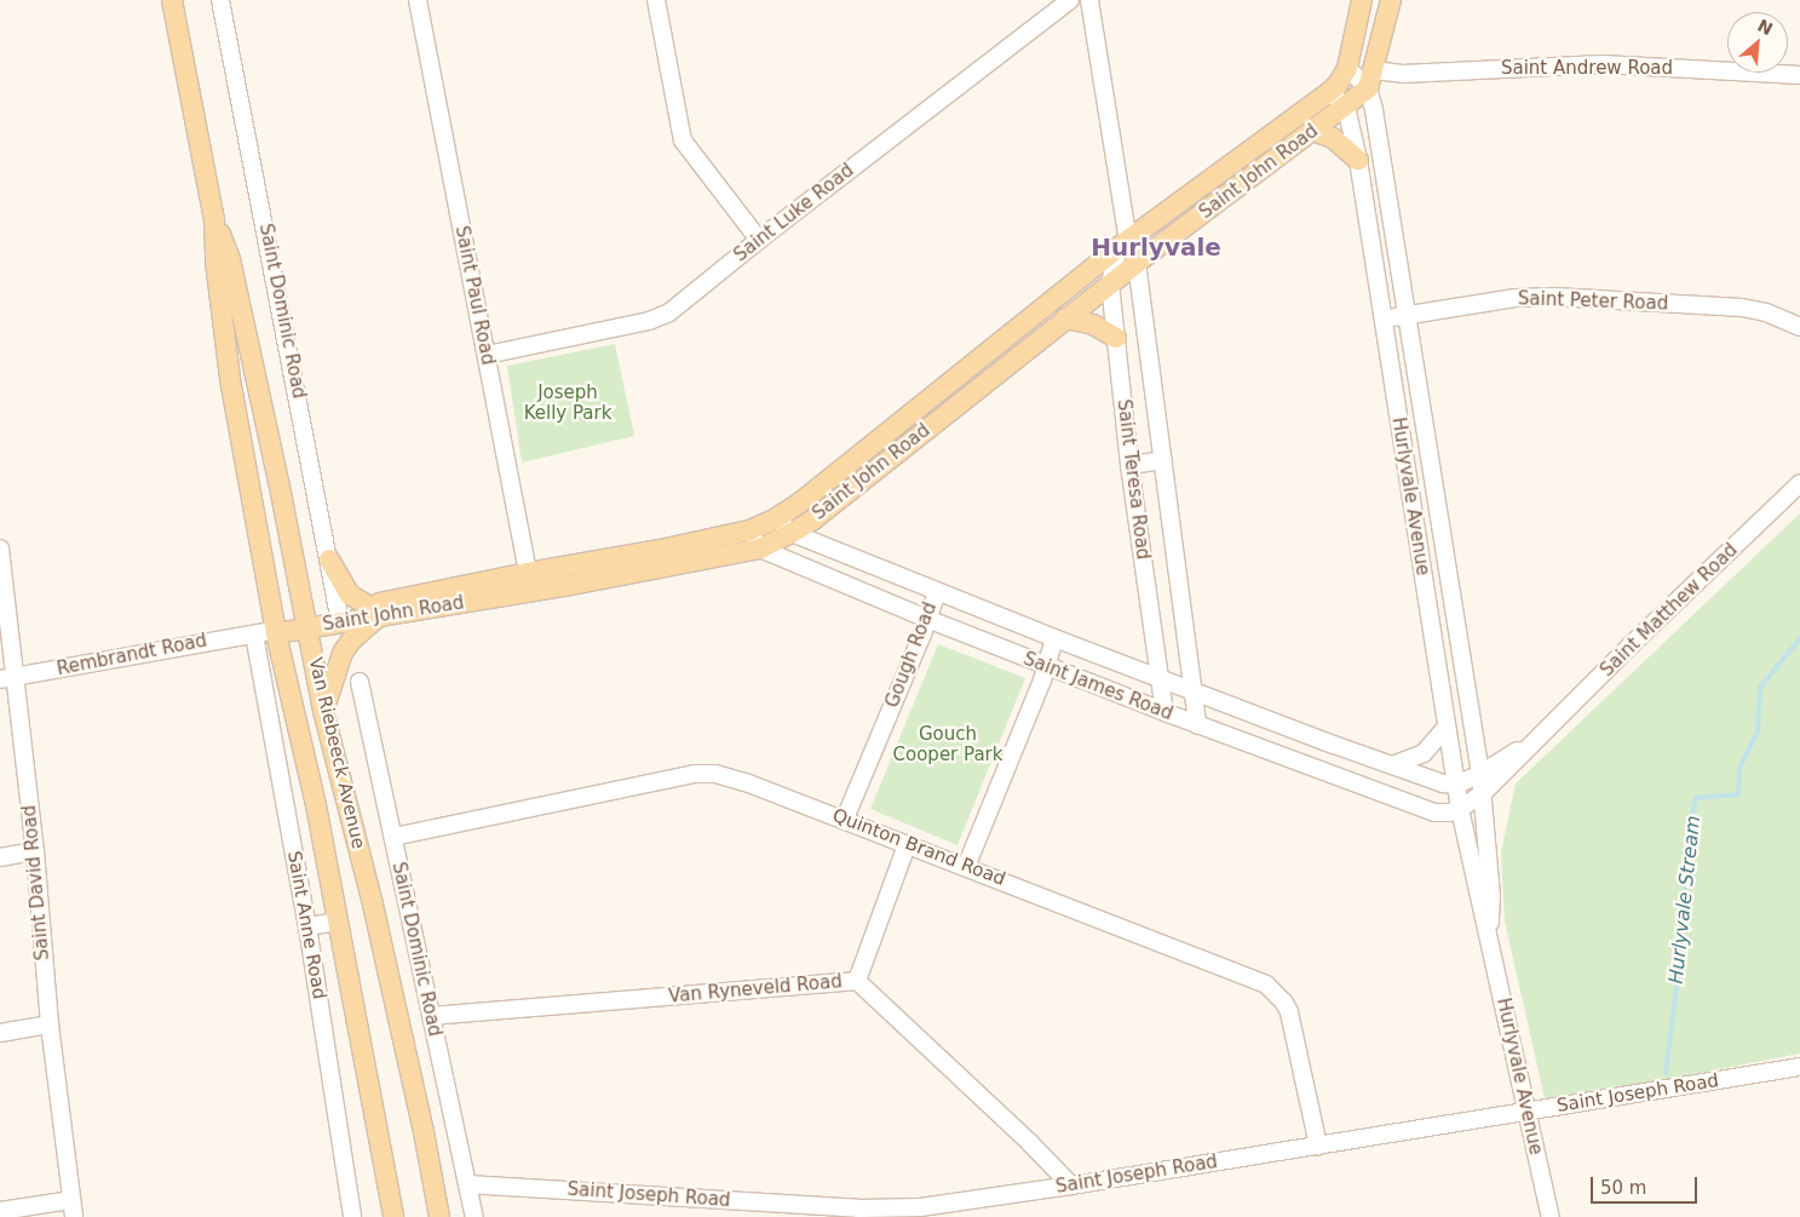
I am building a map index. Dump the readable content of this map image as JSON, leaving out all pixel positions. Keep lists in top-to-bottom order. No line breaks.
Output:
{"streets":{"main road":["Saint John Road","Van Riebeeck Avenue"],"street":["Saint Andrew Road","Saint Luke Road","Saint Paul Road","Saint Peter Road","Saint Dominic Road","Saint Teresa Road","Hurlyvale Avenue","Saint Matthew Road","Rembrandt Road","Gough Road","Saint James Road","Quinton Brand Road","Saint David Road","Saint Anne Road","Van Ryneveld Road","Saint Joseph Road"]},"crossings":[["Saint John Road","Saint Paul Road"],["Saint John Road","Saint Dominic Road"],["Saint John Road","Saint Teresa Road"],["Saint John Road","Hurlyvale Avenue"],["Saint John Road","Rembrandt Road"],["Saint John Road","Saint James Road"],["Saint John Road","Van Riebeeck Avenue"],["Saint John Road","Saint Anne Road"],["Saint Luke Road","Saint Paul Road"],["Saint Peter Road","Hurlyvale Avenue"],["Saint Dominic Road","Quinton Brand Road"],["Saint Dominic Road","Van Ryneveld Road"],["Saint Dominic Road","Saint Joseph Road"],["Saint Teresa Road","Saint James Road"],["Hurlyvale Avenue","Saint Matthew Road"],["Hurlyvale Avenue","Saint James Road"],["Hurlyvale Avenue","Saint Joseph Road"],["Saint Matthew Road","Saint James Road"],["Rembrandt Road","Van Riebeeck Avenue"],["Rembrandt Road","Saint David Road"],["Rembrandt Road","Saint Anne Road"],["Gough Road","Saint James Road"],["Gough Road","Quinton Brand Road"],["Van Riebeeck Avenue","Saint Anne Road"],["Quinton Brand Road","Saint Joseph Road"],["Van Ryneveld Road","Saint Joseph Road"]],"districts":["Hurlyvale"],"water":["Hurlyvale Stream"],"parks":["Joseph Kelly Park","Gouch Cooper Park"],"scale_bar":"50 m","north":"top right"}
